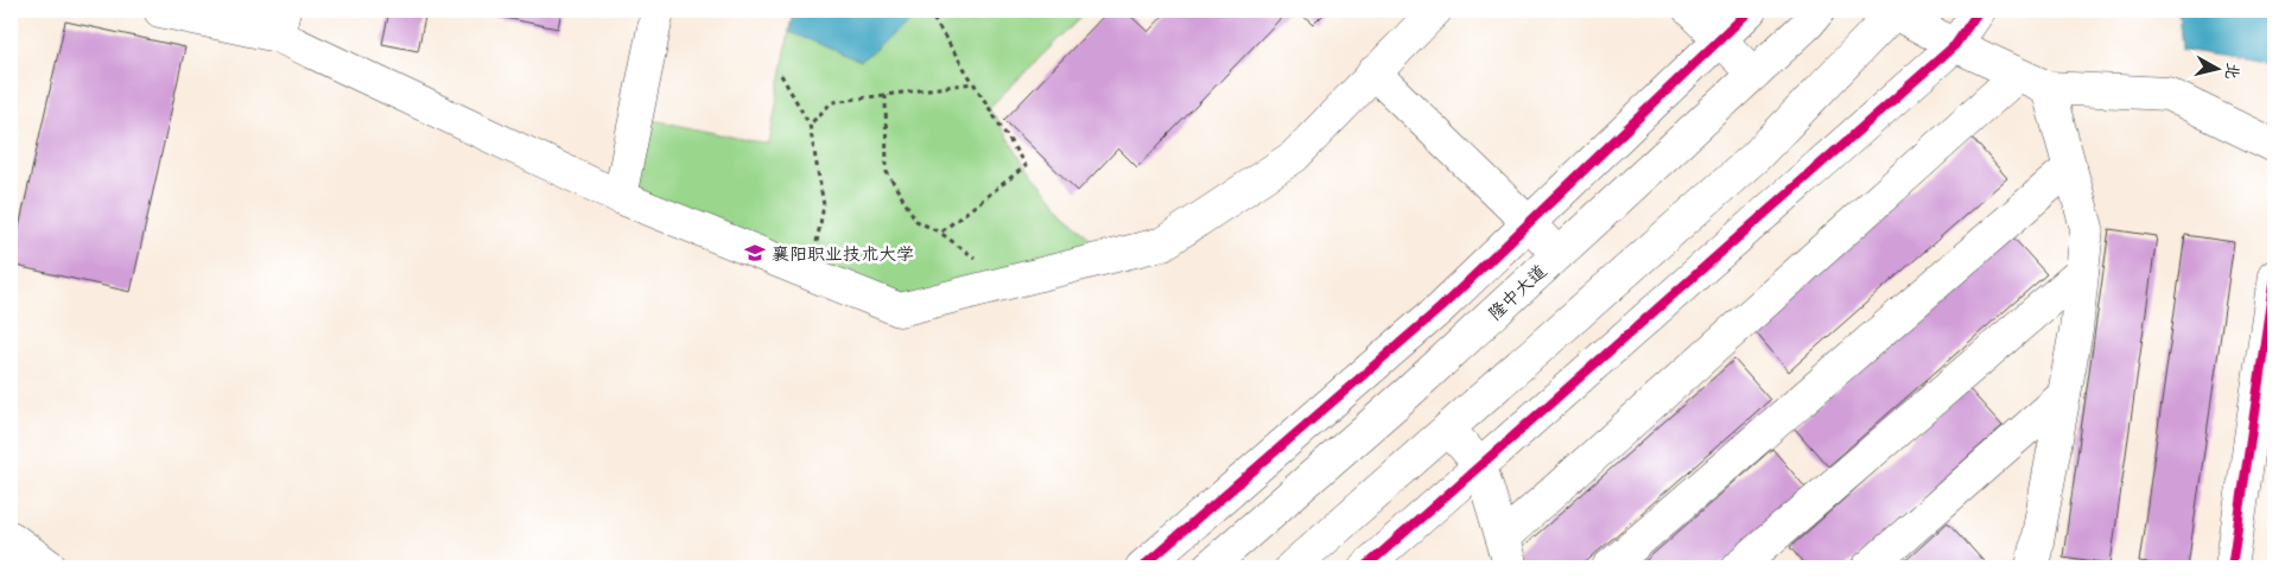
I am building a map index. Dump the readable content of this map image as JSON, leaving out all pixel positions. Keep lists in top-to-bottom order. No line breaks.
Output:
{"streets":{"street":["隆中大道"]},"places":{"school or university":["襄阳职业技术大学"]},"north":"right"}
